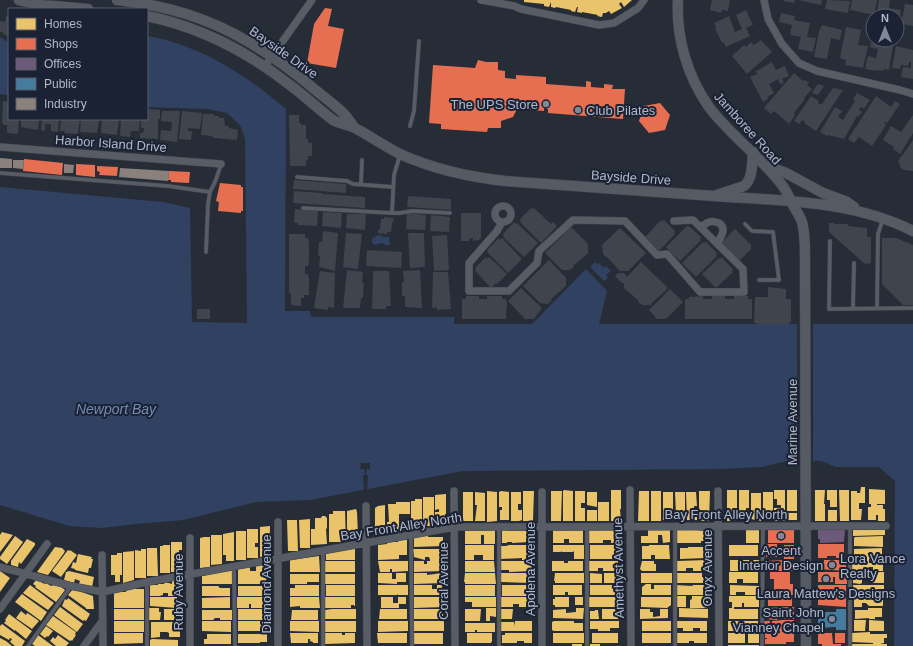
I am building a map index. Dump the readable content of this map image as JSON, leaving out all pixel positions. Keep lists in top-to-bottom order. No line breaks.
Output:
{"streets":{"main road":["Bayside Drive","Jamboree Road","Marine Avenue"],"street":["Harbor Island Drive","Bay Front Alley North","Amethyst Avenue","Onyx Avenue","Apolena Avenue","Coral Avenue","Diamond Avenue","Ruby Avenue"]},"crossings":[["Bayside Drive","Jamboree Road"],["Bayside Drive","Marine Avenue"],["Jamboree Road","Marine Avenue"],["Marine Avenue","Bay Front Alley North"],["Bay Front Alley North","Amethyst Avenue"],["Bay Front Alley North","Onyx Avenue"],["Bay Front Alley North","Apolena Avenue"],["Bay Front Alley North","Coral Avenue"],["Bay Front Alley North","Diamond Avenue"],["Bay Front Alley North","Ruby Avenue"]],"water":["Newport Bay"],"places":["The UPS Store","Club Pilates","Accent Interior Design","Lora Vance Realty","Laura Mattew's Designs","Saint John Vianney Chapel"],"legend":["Homes","Shops","Offices","Public","Industry"],"north":"top"}
